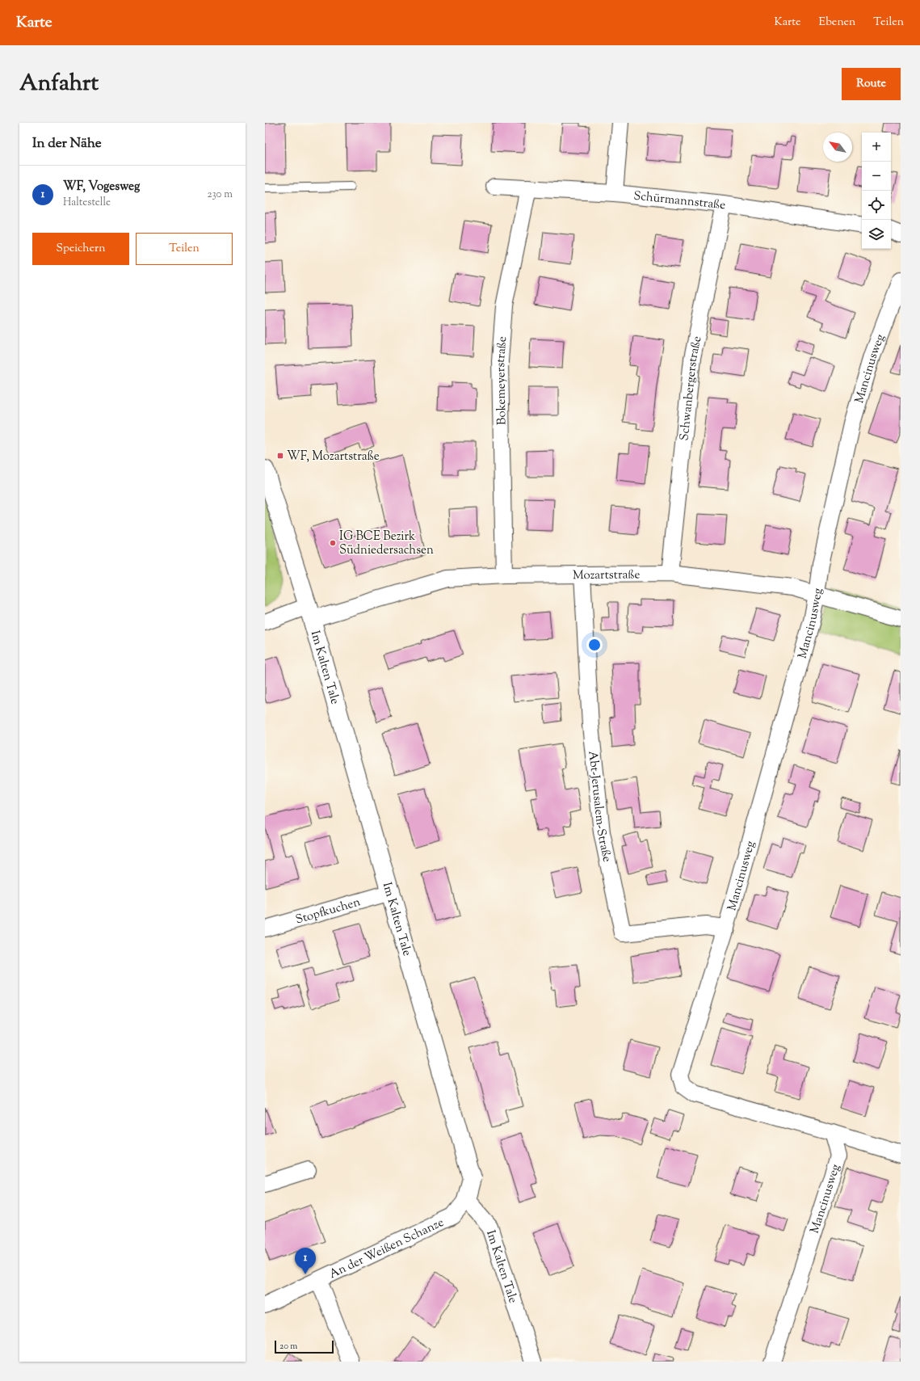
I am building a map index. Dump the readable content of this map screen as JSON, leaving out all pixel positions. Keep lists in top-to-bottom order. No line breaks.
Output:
{"streets":{"street":["Schürmannstraße","Mancinusweg","Bokemeyerstraße","Schwanbergerstraße","Mozartstraße","Im Kalten Tale","Abt-Jerusalem-Straße","Stopfkuchen","An der Weißen Schanze"]},"crossings":[["Schürmannstraße","Bokemeyerstraße"],["Schürmannstraße","Schwanbergerstraße"],["Mancinusweg","Mozartstraße"],["Mancinusweg","Abt-Jerusalem-Straße"],["Bokemeyerstraße","Mozartstraße"],["Schwanbergerstraße","Mozartstraße"],["Mozartstraße","Im Kalten Tale"],["Mozartstraße","Abt-Jerusalem-Straße"],["Im Kalten Tale","Stopfkuchen"],["Im Kalten Tale","An der Weißen Schanze"]],"places":{"transit":["WF, Mozartstraße"],"other":["IG BCE Bezirk Südniedersachsen"]},"scale_bar":"20 m","north":"top left","page":{"header":"Karte","nav":["Karte","Ebenen","Teilen"],"title":"Anfahrt","buttons":["Route",["Speichern","Teilen"]],"heading":"In der Nähe","map_buttons":["+","−"],"list":[{"mark":"1","name":"WF, Vogesweg","note":"Haltestelle","value":"230 m"}],"pins":"1","scale":"20 m"}}
